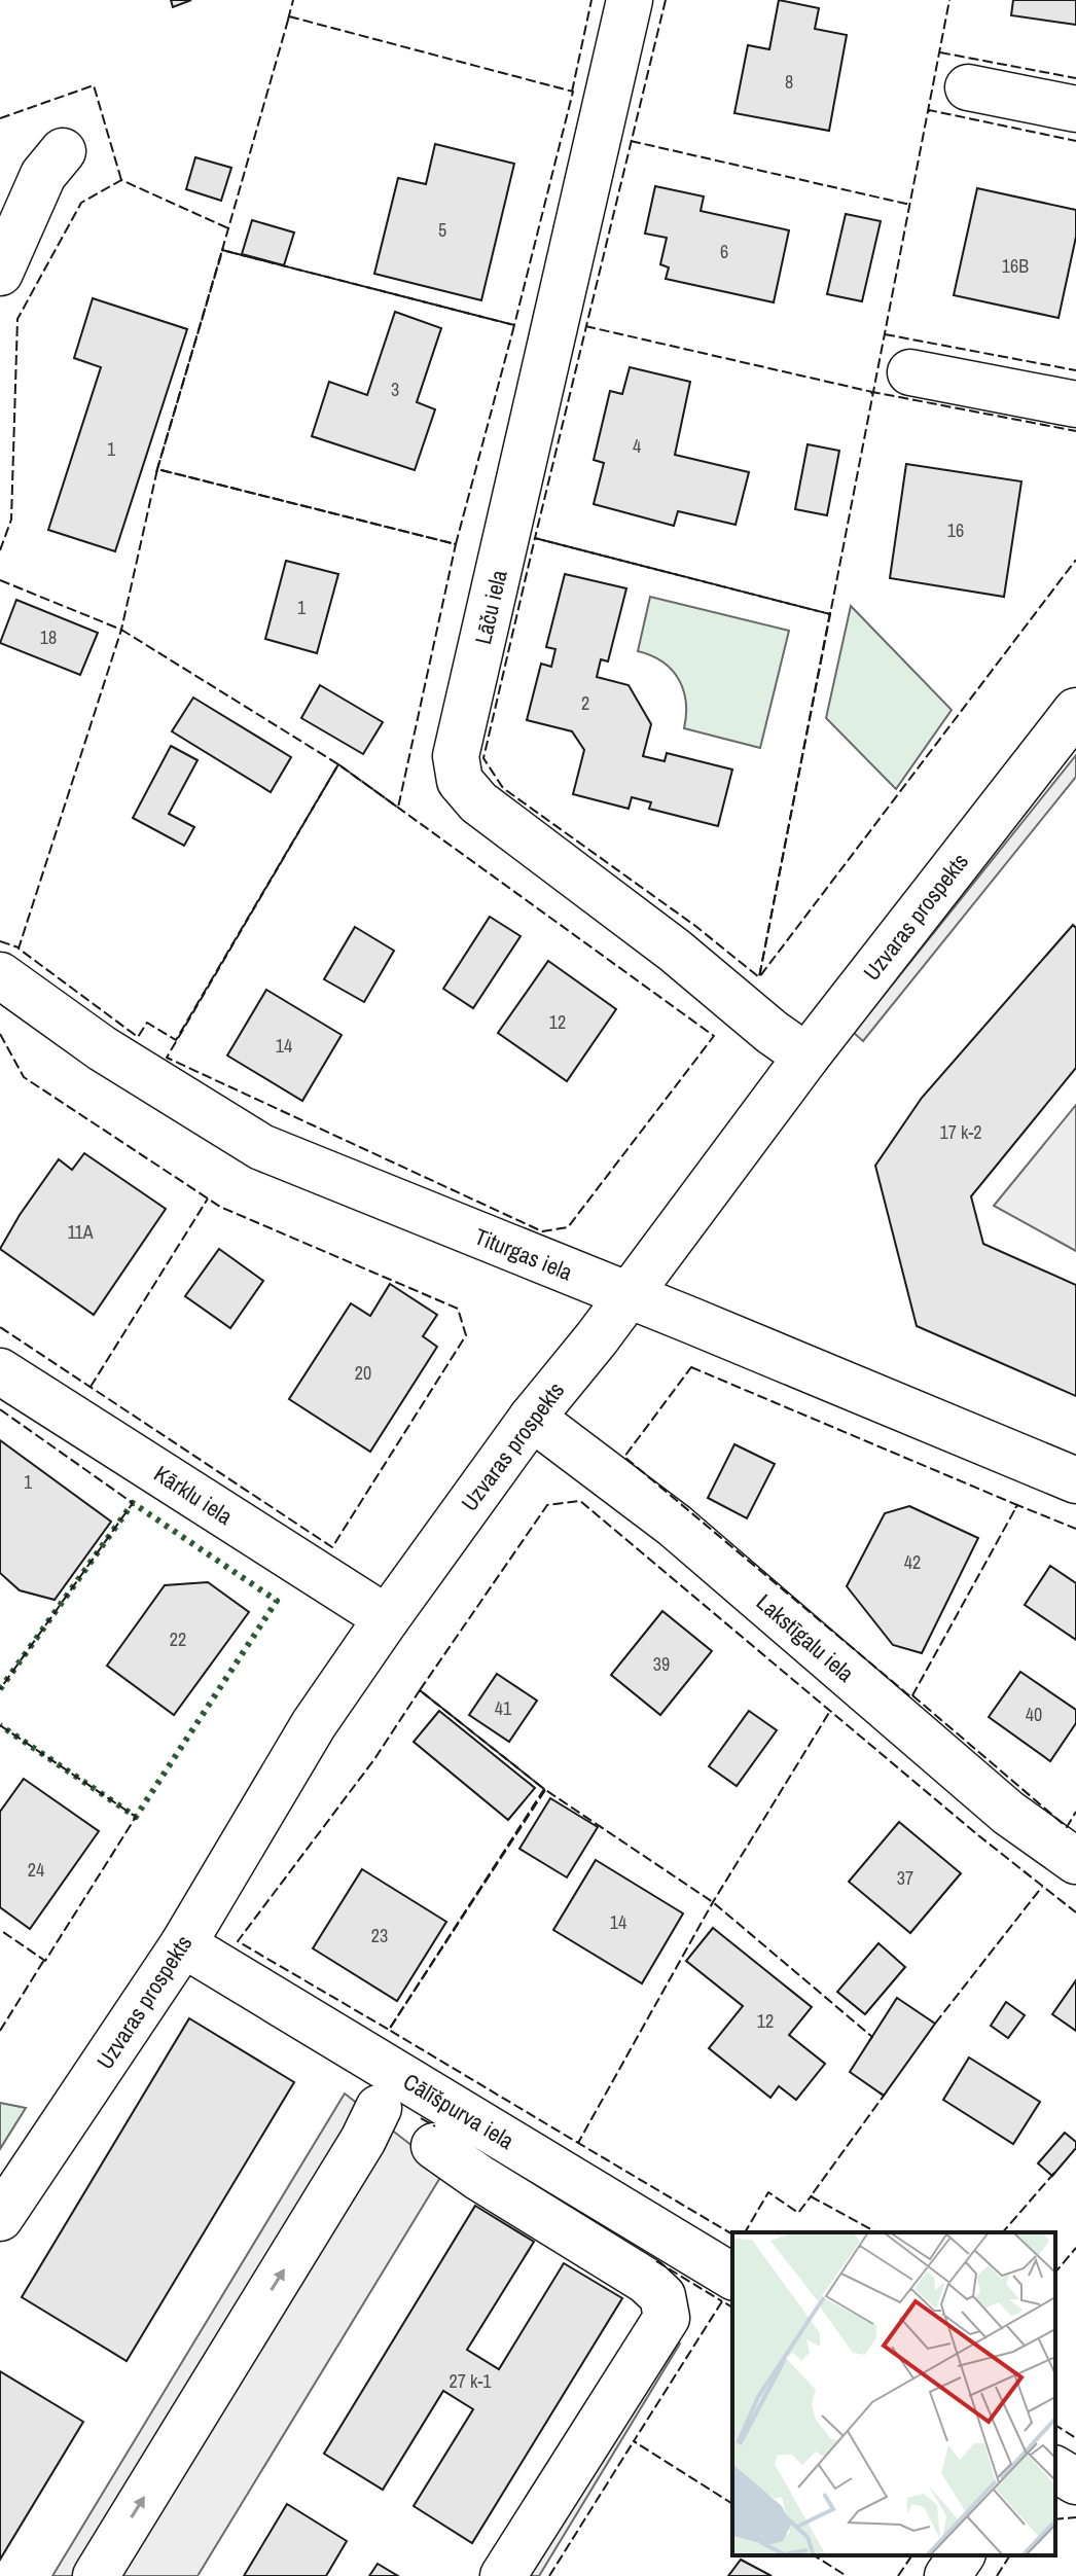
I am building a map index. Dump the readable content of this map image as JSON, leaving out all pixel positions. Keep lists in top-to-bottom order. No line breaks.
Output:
{"streets":{"street":["Lāču iela","Uzvaras prospekts","Titurgas iela","Kārklu iela","Lakstīgalu iela","Cālīšpurva iela"]},"crossings":[["Lāču iela","Uzvaras prospekts"],["Uzvaras prospekts","Titurgas iela"],["Uzvaras prospekts","Kārklu iela"],["Uzvaras prospekts","Lakstīgalu iela"],["Uzvaras prospekts","Cālīšpurva iela"]],"house_numbers":["8","5","6","16B","3","4","1","16","1","18","2","12","14","17 k-2","11A","20","1","42","22","39","41","40","24","37","14","23","12","27 k-1"]}
